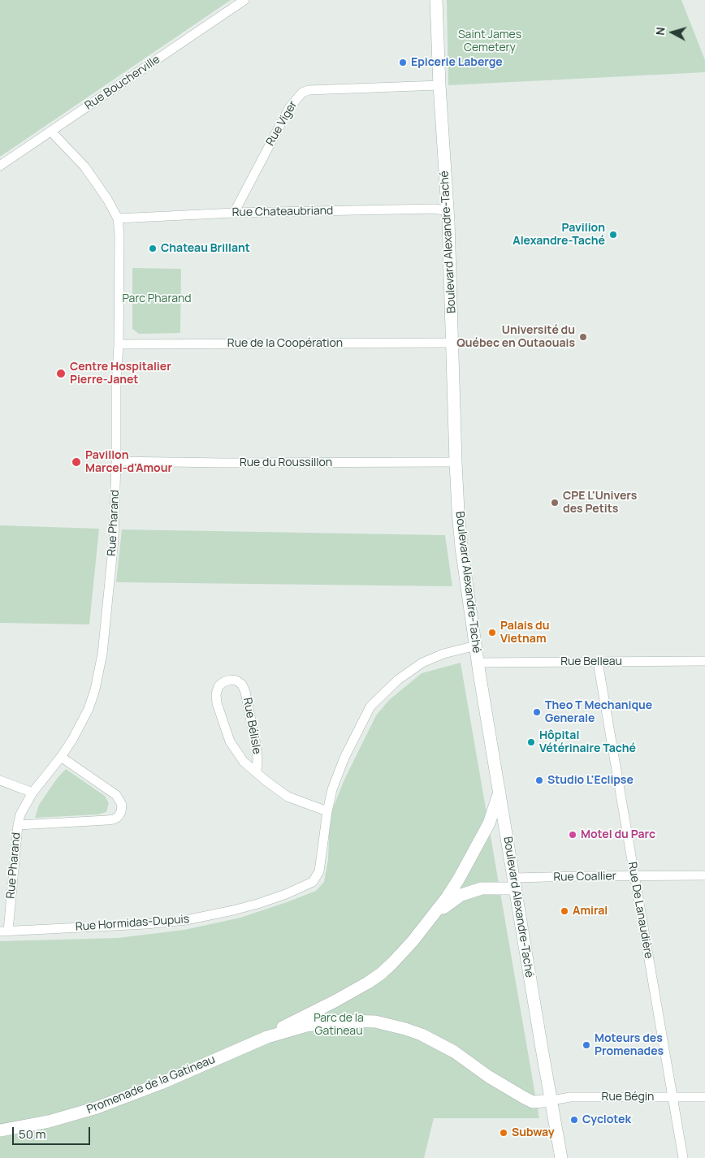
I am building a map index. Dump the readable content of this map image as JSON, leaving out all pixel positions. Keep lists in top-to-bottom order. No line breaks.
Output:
{"streets":{"main road":["Boulevard Alexandre-Taché","Promenade de la Gatineau"],"street":["Rue Boucherville","Rue Viger","Rue Chateaubriand","Rue de la Coopération","Rue du Roussillon","Rue Pharand","Rue Belleau","Rue Bélisle","Rue Coallier","Rue De Lanaudière","Rue Hormidas-Dupuis","Rue Bégin"]},"crossings":[["Rue Boucherville","Rue Pharand"],["Rue Viger","Rue Chateaubriand"],["Rue Viger","Boulevard Alexandre-Taché"],["Rue Chateaubriand","Boulevard Alexandre-Taché"],["Rue Chateaubriand","Rue Pharand"],["Boulevard Alexandre-Taché","Rue de la Coopération"],["Boulevard Alexandre-Taché","Rue du Roussillon"],["Boulevard Alexandre-Taché","Rue Belleau"],["Boulevard Alexandre-Taché","Rue Coallier"],["Boulevard Alexandre-Taché","Rue Hormidas-Dupuis"],["Boulevard Alexandre-Taché","Promenade de la Gatineau"],["Boulevard Alexandre-Taché","Rue Bégin"],["Rue de la Coopération","Rue Pharand"],["Rue du Roussillon","Rue Pharand"],["Rue Pharand","Rue Hormidas-Dupuis"],["Rue Belleau","Rue De Lanaudière"],["Rue Bélisle","Rue Hormidas-Dupuis"],["Rue Coallier","Rue De Lanaudière"],["Rue Coallier","Promenade de la Gatineau"],["Rue De Lanaudière","Rue Bégin"],["Promenade de la Gatineau","Rue Bégin"]],"parks":["Saint James Cemetery","Parc Pharand","Parc de la Gatineau"],"places":["Epicerie Laberge","Pavilion Alexandre-Taché","Chateau Brillant","Université du Québec en Outaouais","Centre Hospitalier Pierre-Janet","Pavillon Marcel-d'Amour","CPE L'Univers des Petits","Palais du Vietnam","Theo T Mechanique Generale","Hôpital Vétérinaire Taché","Studio L'Eclipse","Motel du Parc","Amiral","Moteurs des Promenades","Cyclotek","Subway"],"scale_bar":"50 m","north":"left"}
